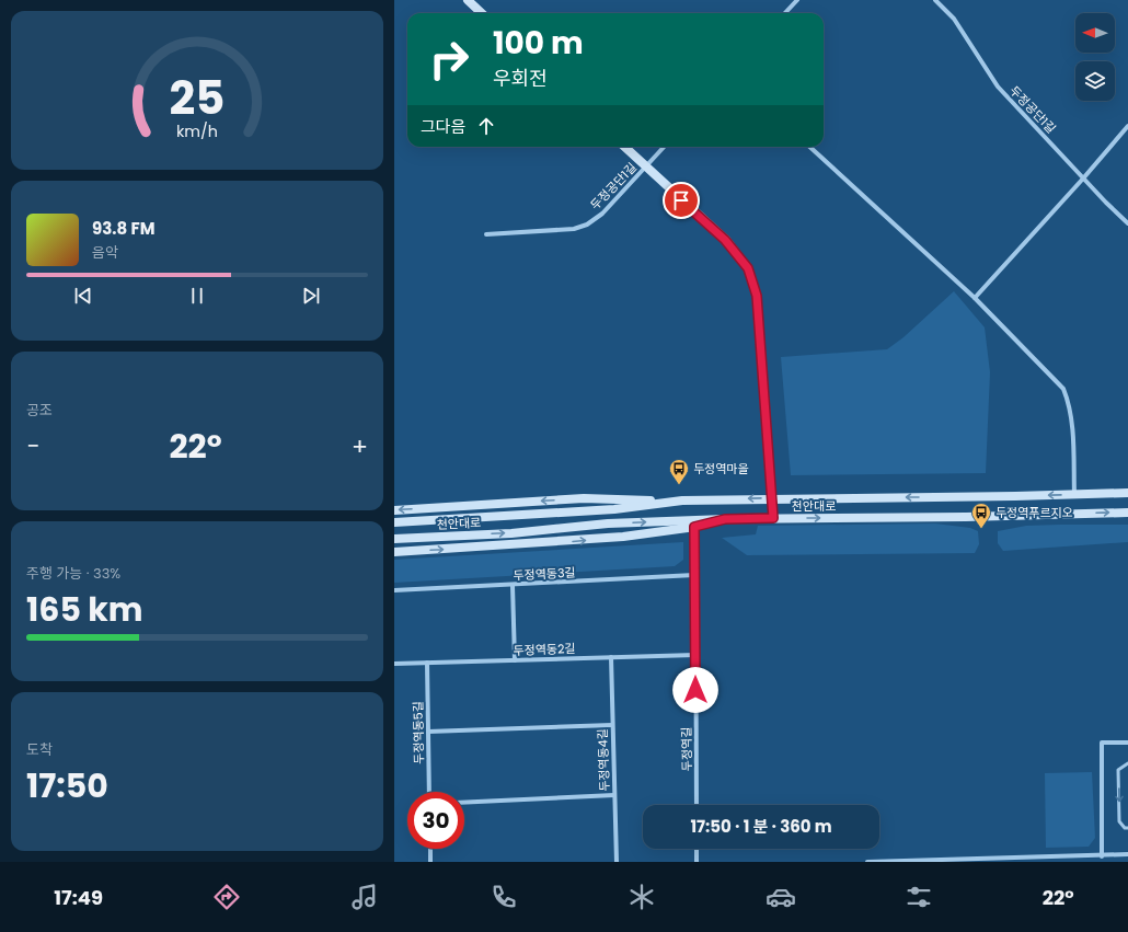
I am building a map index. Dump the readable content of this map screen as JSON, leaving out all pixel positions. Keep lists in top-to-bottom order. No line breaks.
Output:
{"streets":{"main road":["천안대로"],"street":["두정공단1길","두정역동3길","두정역동2길","두정역동5길","두정역길","두정역동4길"]},"crossings":[["두정역동3길","두정역길"],["두정역동2길","두정역동5길"],["두정역동2길","두정역길"],["두정역동2길","두정역동4길"]],"places":{"bus stop":["두정역마을","두정역푸르지오"]},"north":"left","page":{"turn":["100 m","우회전"],"then":"그다음","song":["93.8 FM","음악"],"tile":["공조",["주행 가능 · 33%","165 km"],["도착","17:50"]],"heat":["−","22°","+"],"limit":"30","trip":"17:50 · 1 분 · 360 m","tabs":["17:49","22°"],"gauge":["25","km/h"]}}
